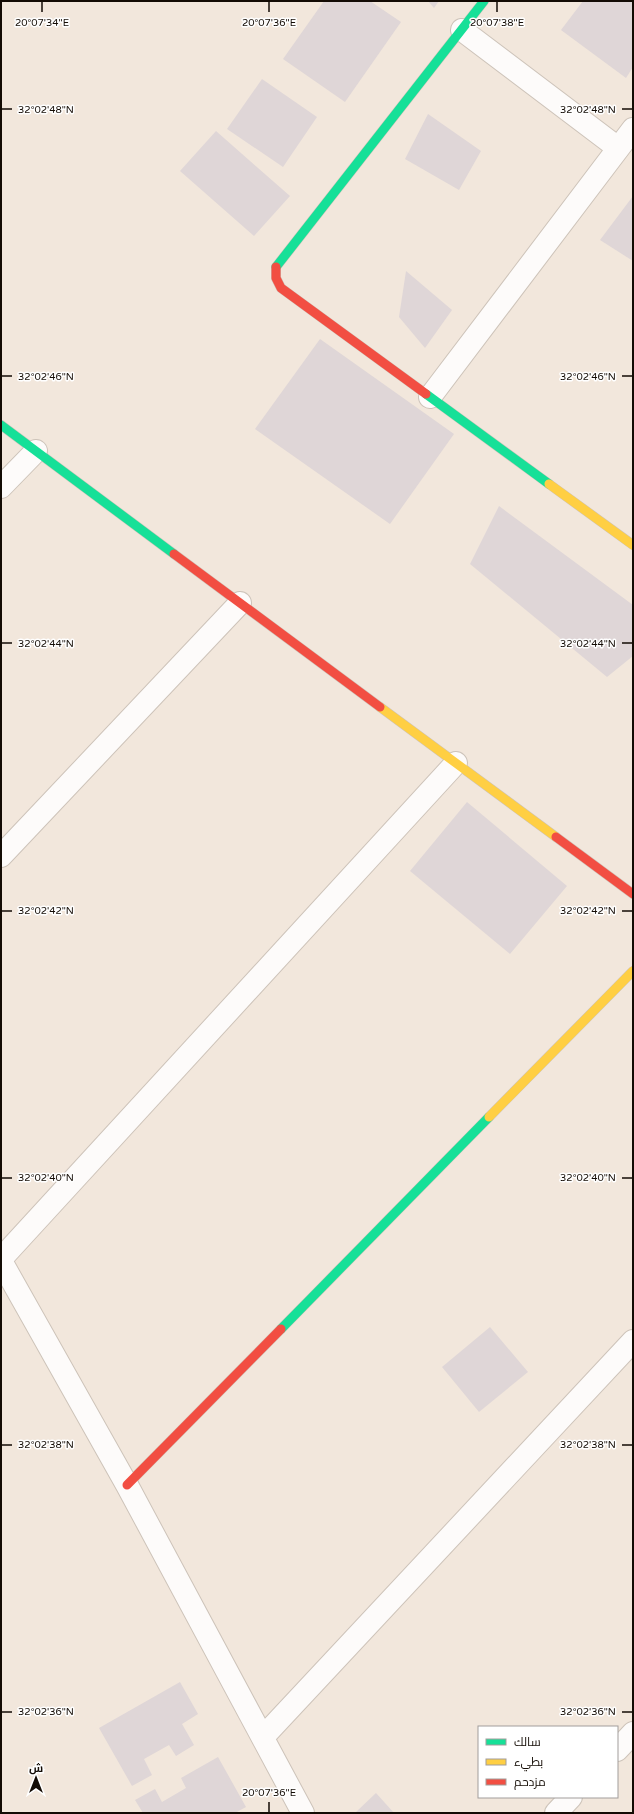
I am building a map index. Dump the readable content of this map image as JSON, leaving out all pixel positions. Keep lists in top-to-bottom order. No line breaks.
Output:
{"legend":["سالك","بطيء","مزدحم"],"north":"top","coordinates":["20°07'34\"E","20°07'36\"E","20°07'38\"E","32°02'48\"N","32°02'46\"N","32°02'44\"N","32°02'42\"N","32°02'40\"N","32°02'38\"N","32°02'36\"N"]}
